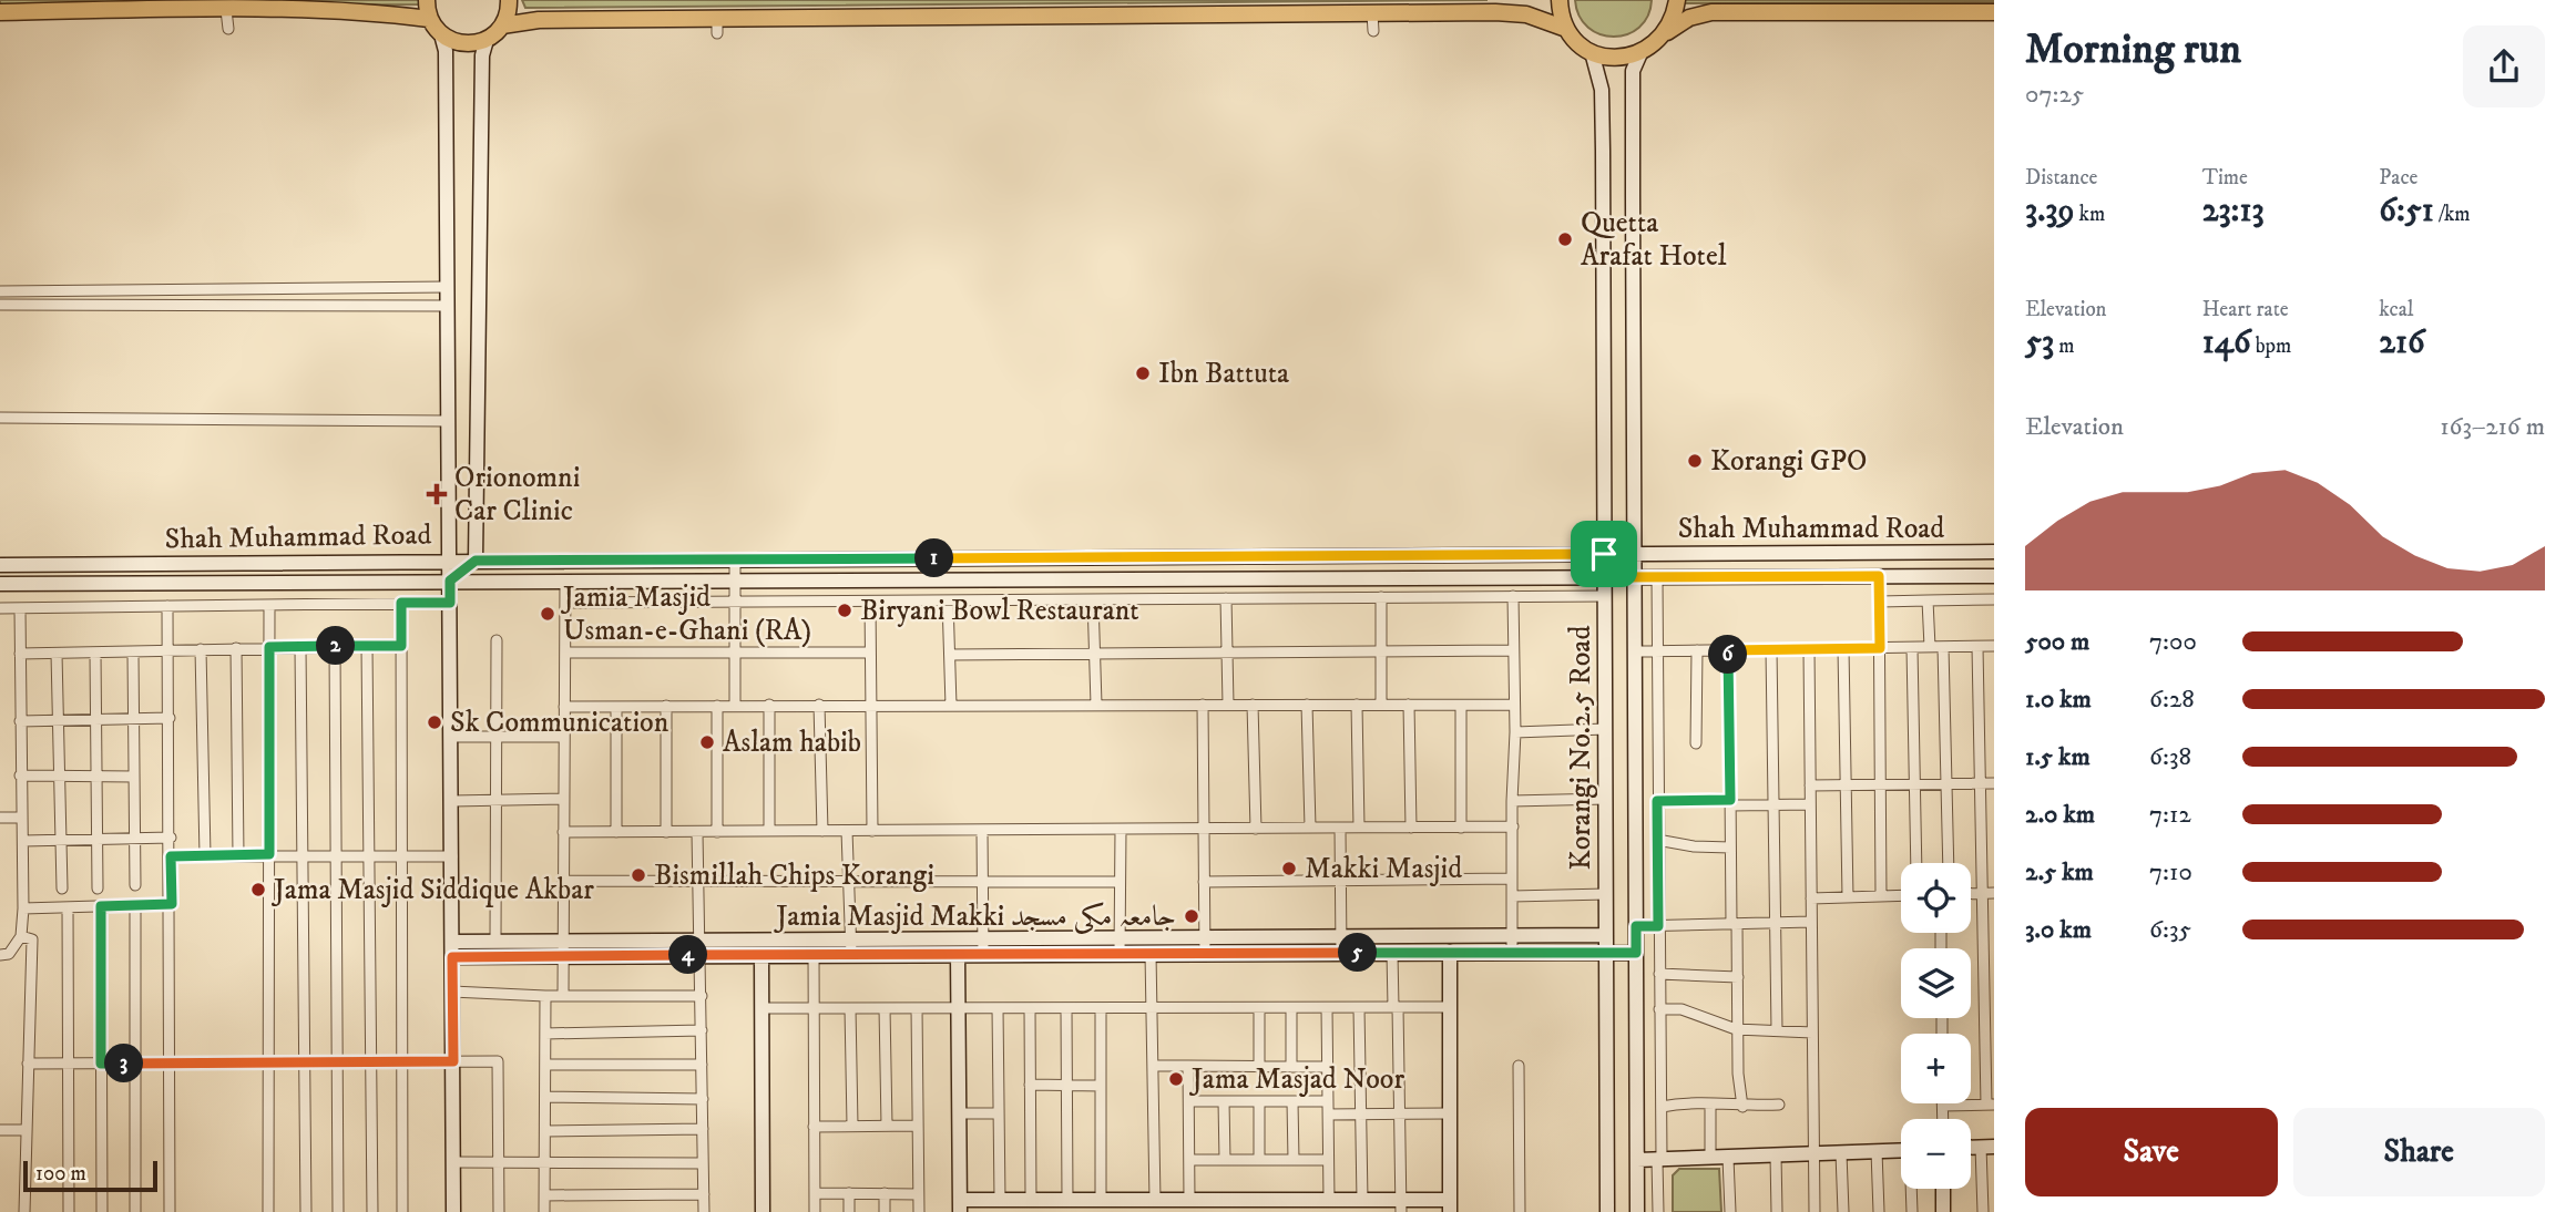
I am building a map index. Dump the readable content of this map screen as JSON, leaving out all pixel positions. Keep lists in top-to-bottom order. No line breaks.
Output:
{"streets":{"street":["Shah Muhammad Road","Korangi No.2.5 Road"]},"crossings":[["Shah Muhammad Road","Korangi No.2.5 Road"]],"places":{"other":["Quetta Arafat Hotel","Ibn Battuta","Korangi GPO","Biryani Bowl Restaurant","Jamia Masjid Usman-e-Ghani (RA)","Sk Communication","Aslam habib","Makki Masjid","Bismillah Chips Korangi","Jama Masjid Siddique Akbar","Jamia Masjid Makki جامعہ مکی مسجد","Jama Masjad Noor"],"health":["Orionomni Car Clinic"]},"scale_bar":"100 m","page":{"heading":["Morning run","07:25"],"stats":[["Distance","3.39 km"],["Time","23:13"],["Pace","6:51 /km"],["Elevation","53 m"],["Heart rate","146 bpm"],["kcal","216"]],"chart":["Elevation","163–216 m"],"pins":["1","2","6","5","4","3"],"list":[{"name":"500 m","note":"7:00"},{"name":"1.0 km","note":"6:28"},{"name":"1.5 km","note":"6:38"},{"name":"2.0 km","note":"7:12"},{"name":"2.5 km","note":"7:10"},{"name":"3.0 km","note":"6:35"}],"map_buttons":["+","−"],"buttons":["Save","Share"],"scale":"100 m"}}
